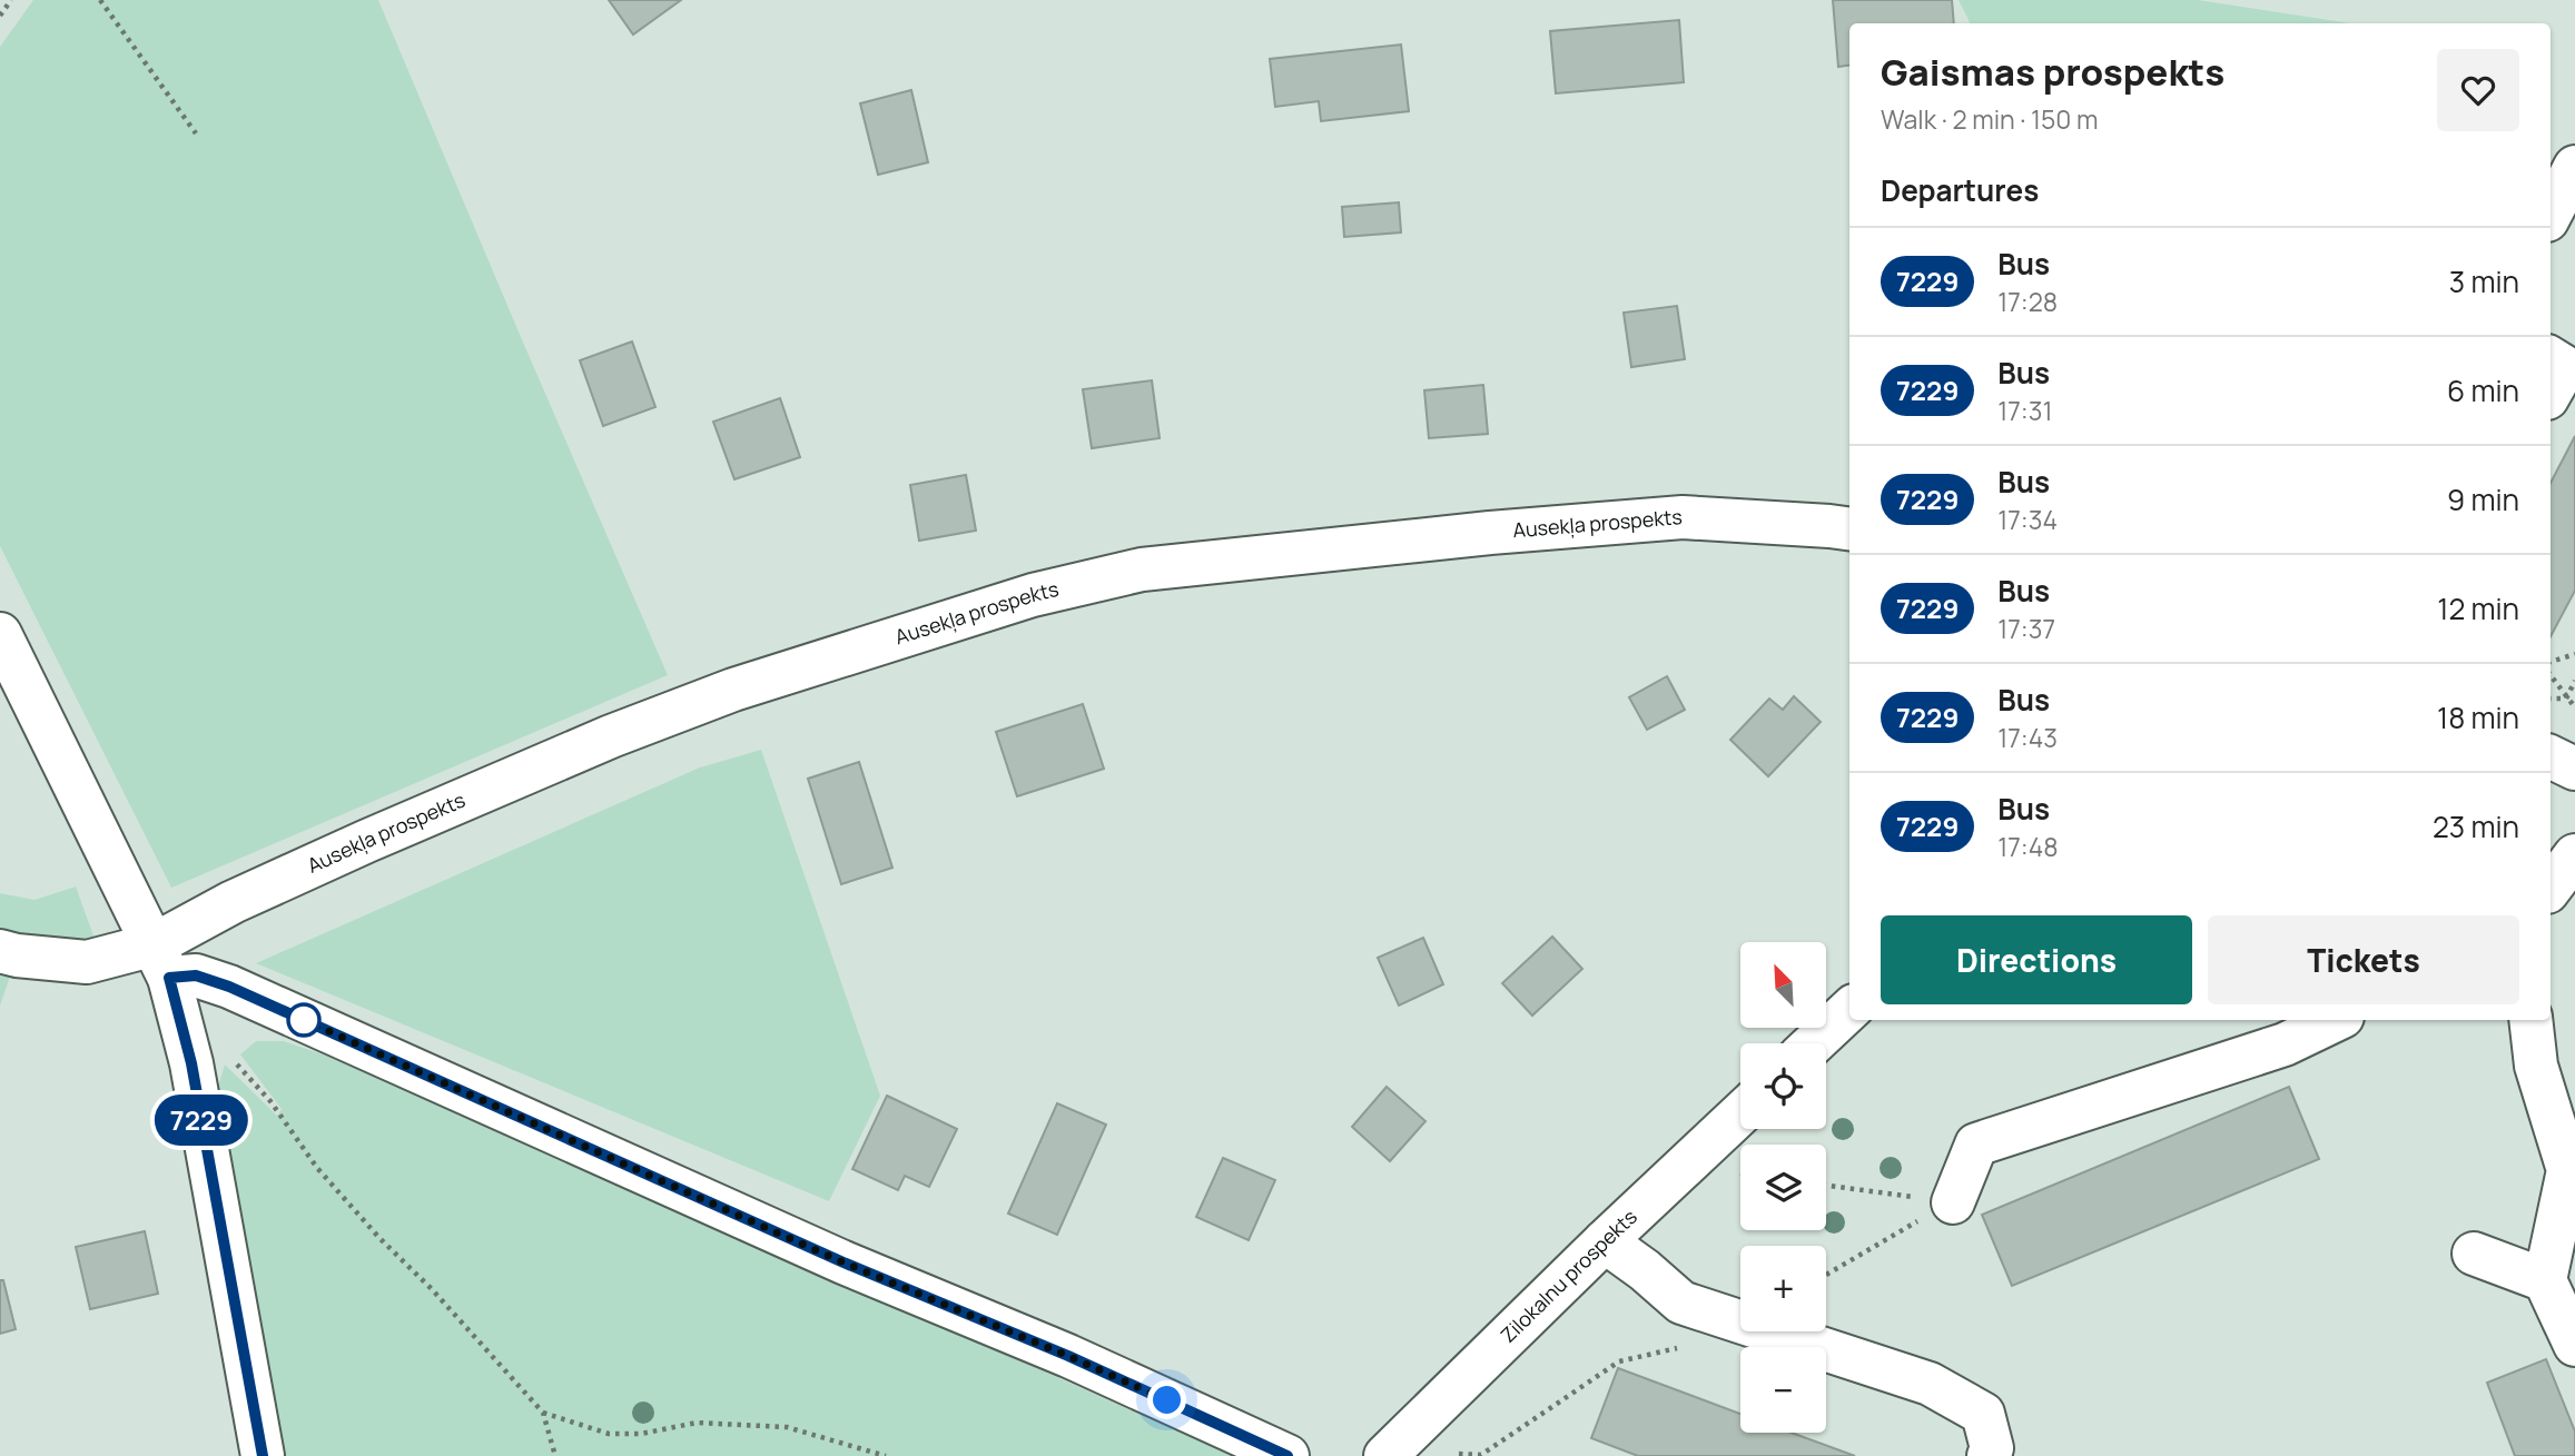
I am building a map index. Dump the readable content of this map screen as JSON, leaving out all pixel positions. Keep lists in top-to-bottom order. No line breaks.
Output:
{"streets":{"street":["Ausekļa prospekts","Zilokalnu prospekts"]},"lines":["bus line 7229"],"north":"top left","page":{"on_map":"7229","heading":[["Gaismas prospekts","Walk · 2 min · 150 m"],"Departures"],"list":[{"mark":"7229","name":"Bus","note":"17:28","value":"3 min"},{"mark":"7229","name":"Bus","note":"17:31","value":"6 min"},{"mark":"7229","name":"Bus","note":"17:34","value":"9 min"},{"mark":"7229","name":"Bus","note":"17:37","value":"12 min"},{"mark":"7229","name":"Bus","note":"17:43","value":"18 min"},{"mark":"7229","name":"Bus","note":"17:48","value":"23 min"}],"buttons":["Directions","Tickets"],"map_buttons":["+","−"]}}
